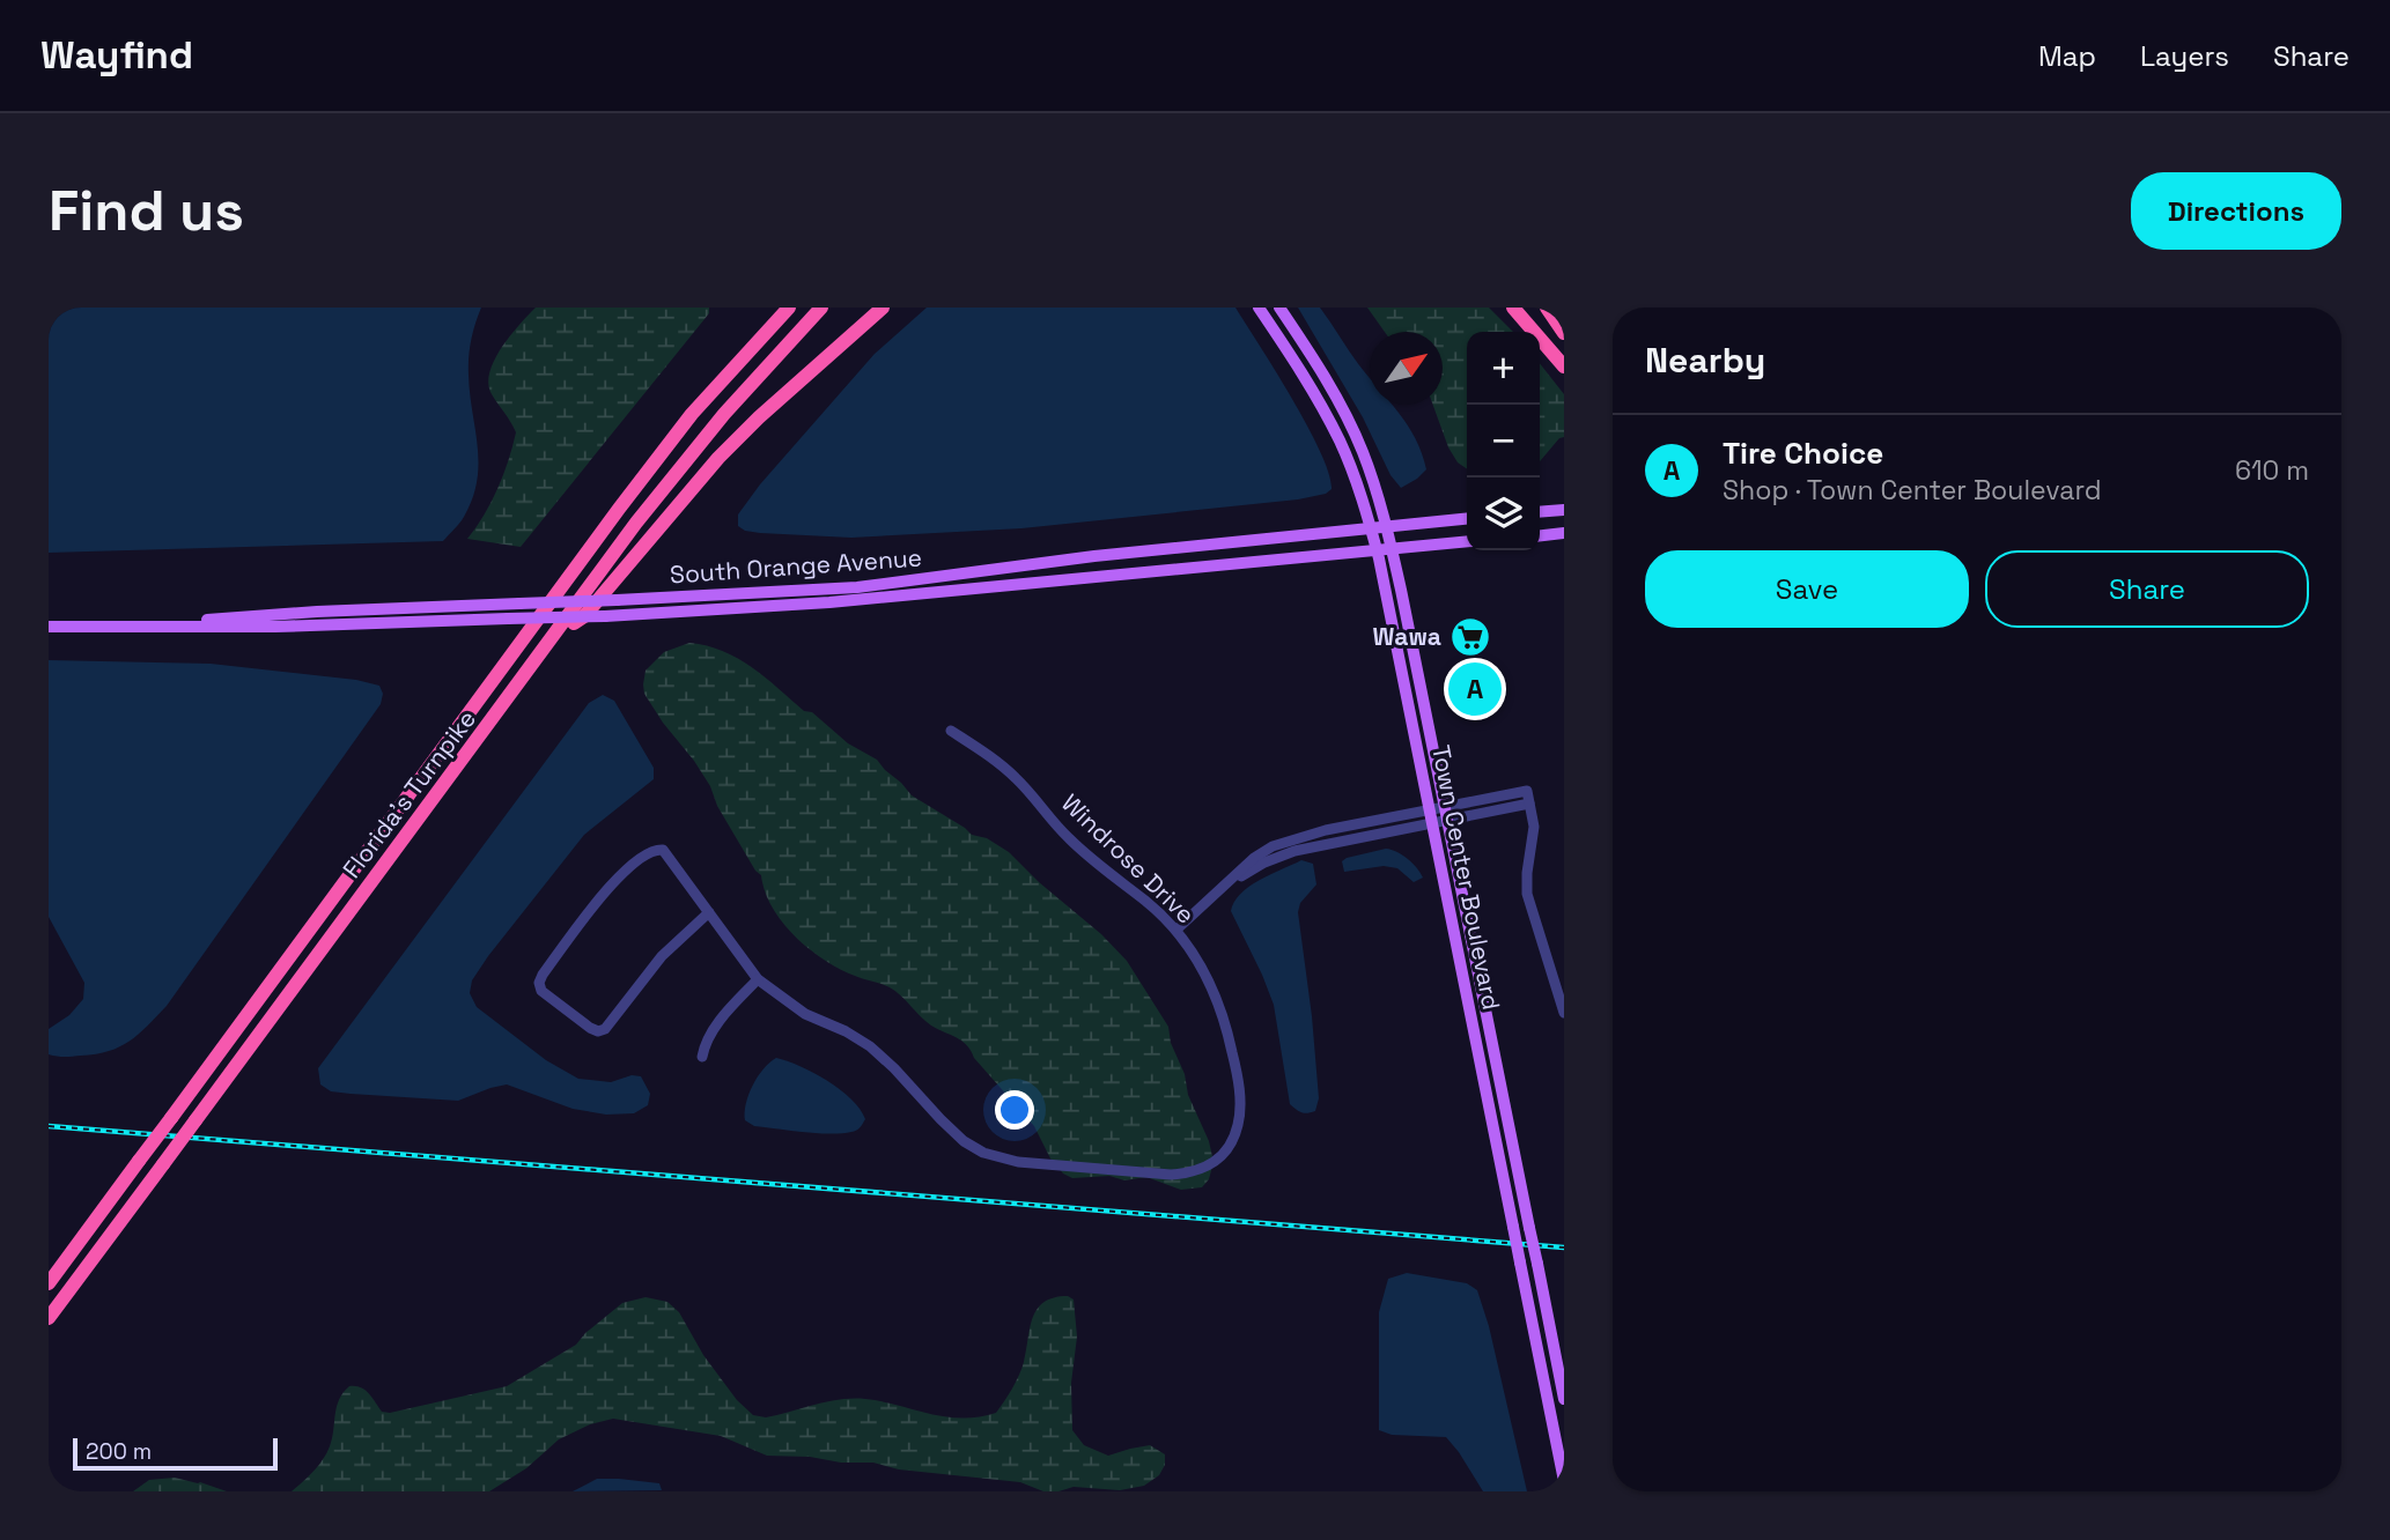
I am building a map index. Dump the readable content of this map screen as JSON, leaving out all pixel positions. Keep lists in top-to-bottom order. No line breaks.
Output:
{"streets":{"highway":["Florida's Turnpike"],"main road":["South Orange Avenue","Town Center Boulevard"],"street":["Windrose Drive"]},"crossings":[["South Orange Avenue","Town Center Boulevard"]],"places":{"supermarket":["Wawa"]},"scale_bar":"200 m","north":"top right","page":{"header":"Wayfind","nav":["Map","Layers","Share"],"buttons":["Directions",["Save","Share"]],"title":"Find us","heading":"Nearby","map_buttons":["+","−"],"list":[{"mark":"A","name":"Tire Choice","note":"Shop · Town Center Boulevard","value":"610 m"}],"pins":"A","scale":"200 m"}}
